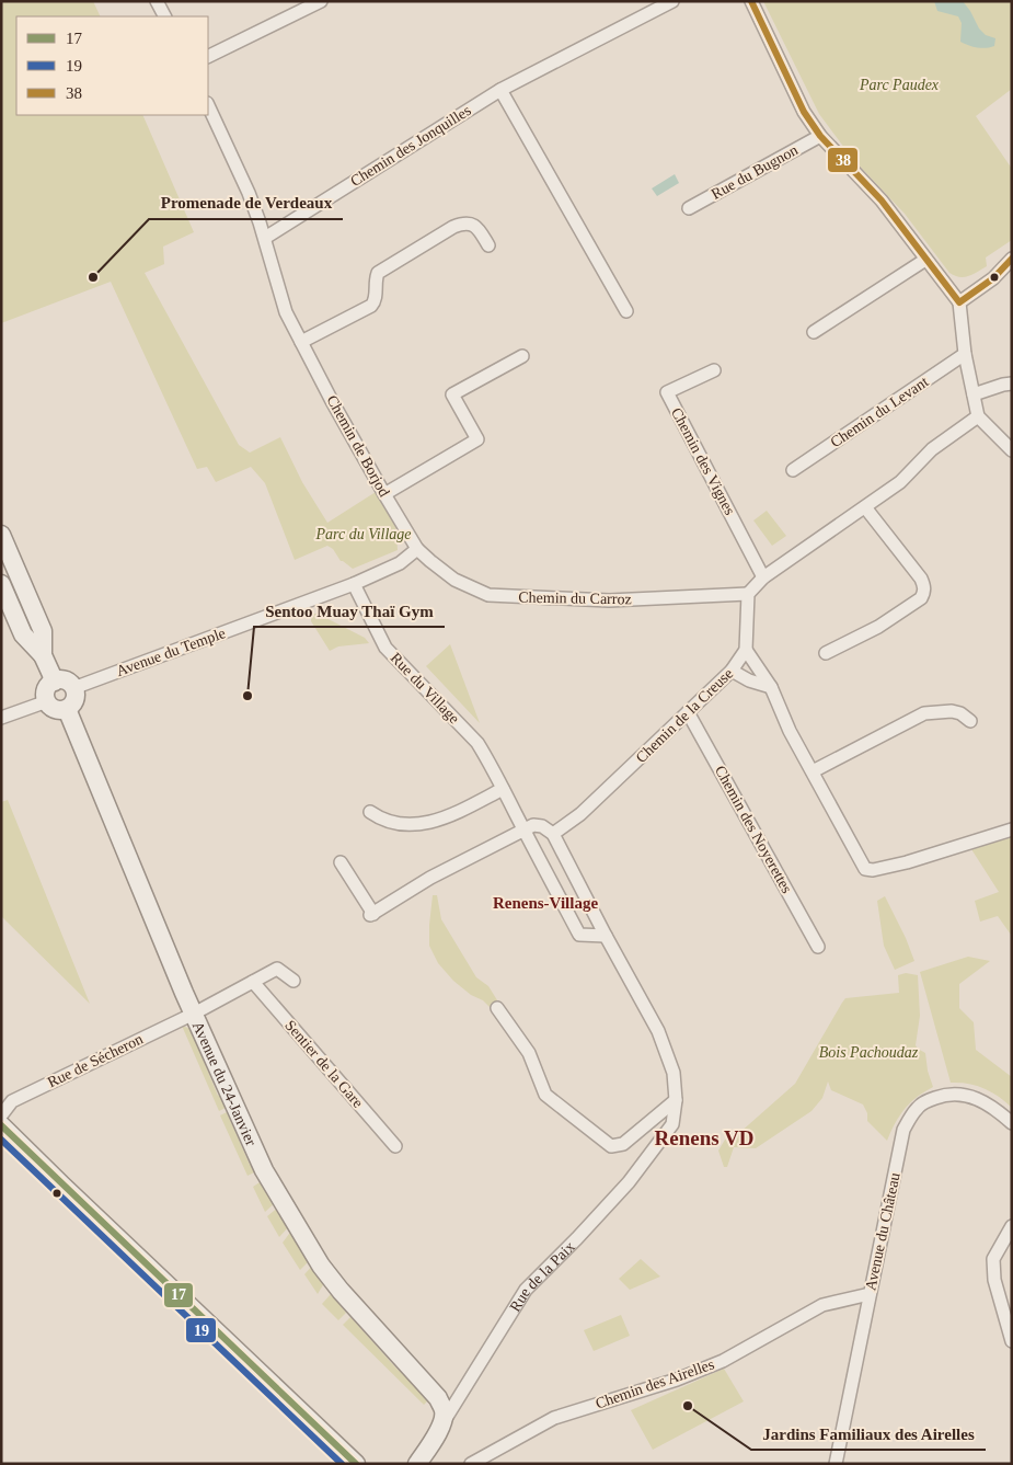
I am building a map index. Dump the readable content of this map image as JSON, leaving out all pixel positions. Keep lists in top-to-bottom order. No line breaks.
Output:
{"streets":{"street":["Chemin des Jonquilles","Rue du Bugnon","Chemin du Levant","Chemin de Borjod","Chemin des Vignes","Chemin du Carroz","Avenue du Temple","Rue du Village","Chemin de la Creuse","Chemin des Noyerettes","Rue de Sécheron","Sentier de la Gare","Avenue du 24-Janvier","Avenue du Château","Rue de la Paix","Chemin des Airelles"]},"crossings":[["Chemin des Jonquilles","Chemin de Borjod"],["Chemin de Borjod","Chemin du Carroz"],["Chemin de Borjod","Avenue du Temple"],["Chemin du Carroz","Avenue du Temple"],["Avenue du Temple","Rue du Village"],["Avenue du Temple","Avenue du 24-Janvier"],["Rue du Village","Rue de la Paix"],["Chemin de la Creuse","Chemin des Noyerettes"],["Chemin de la Creuse","Rue de la Paix"],["Rue de Sécheron","Avenue du 24-Janvier"],["Avenue du 24-Janvier","Rue de la Paix"],["Avenue du Château","Chemin des Airelles"]],"districts":["Renens-Village","Renens VD"],"parks":["Parc Paudex","Parc du Village","Bois Pachoudaz"],"places":["Promenade de Verdeaux","Sentoo Muay Thaï Gym","Jardins Familiaux des Airelles"],"lines":["transit line 38","transit line 17","transit line 19"],"legend":["17","19","38"]}
